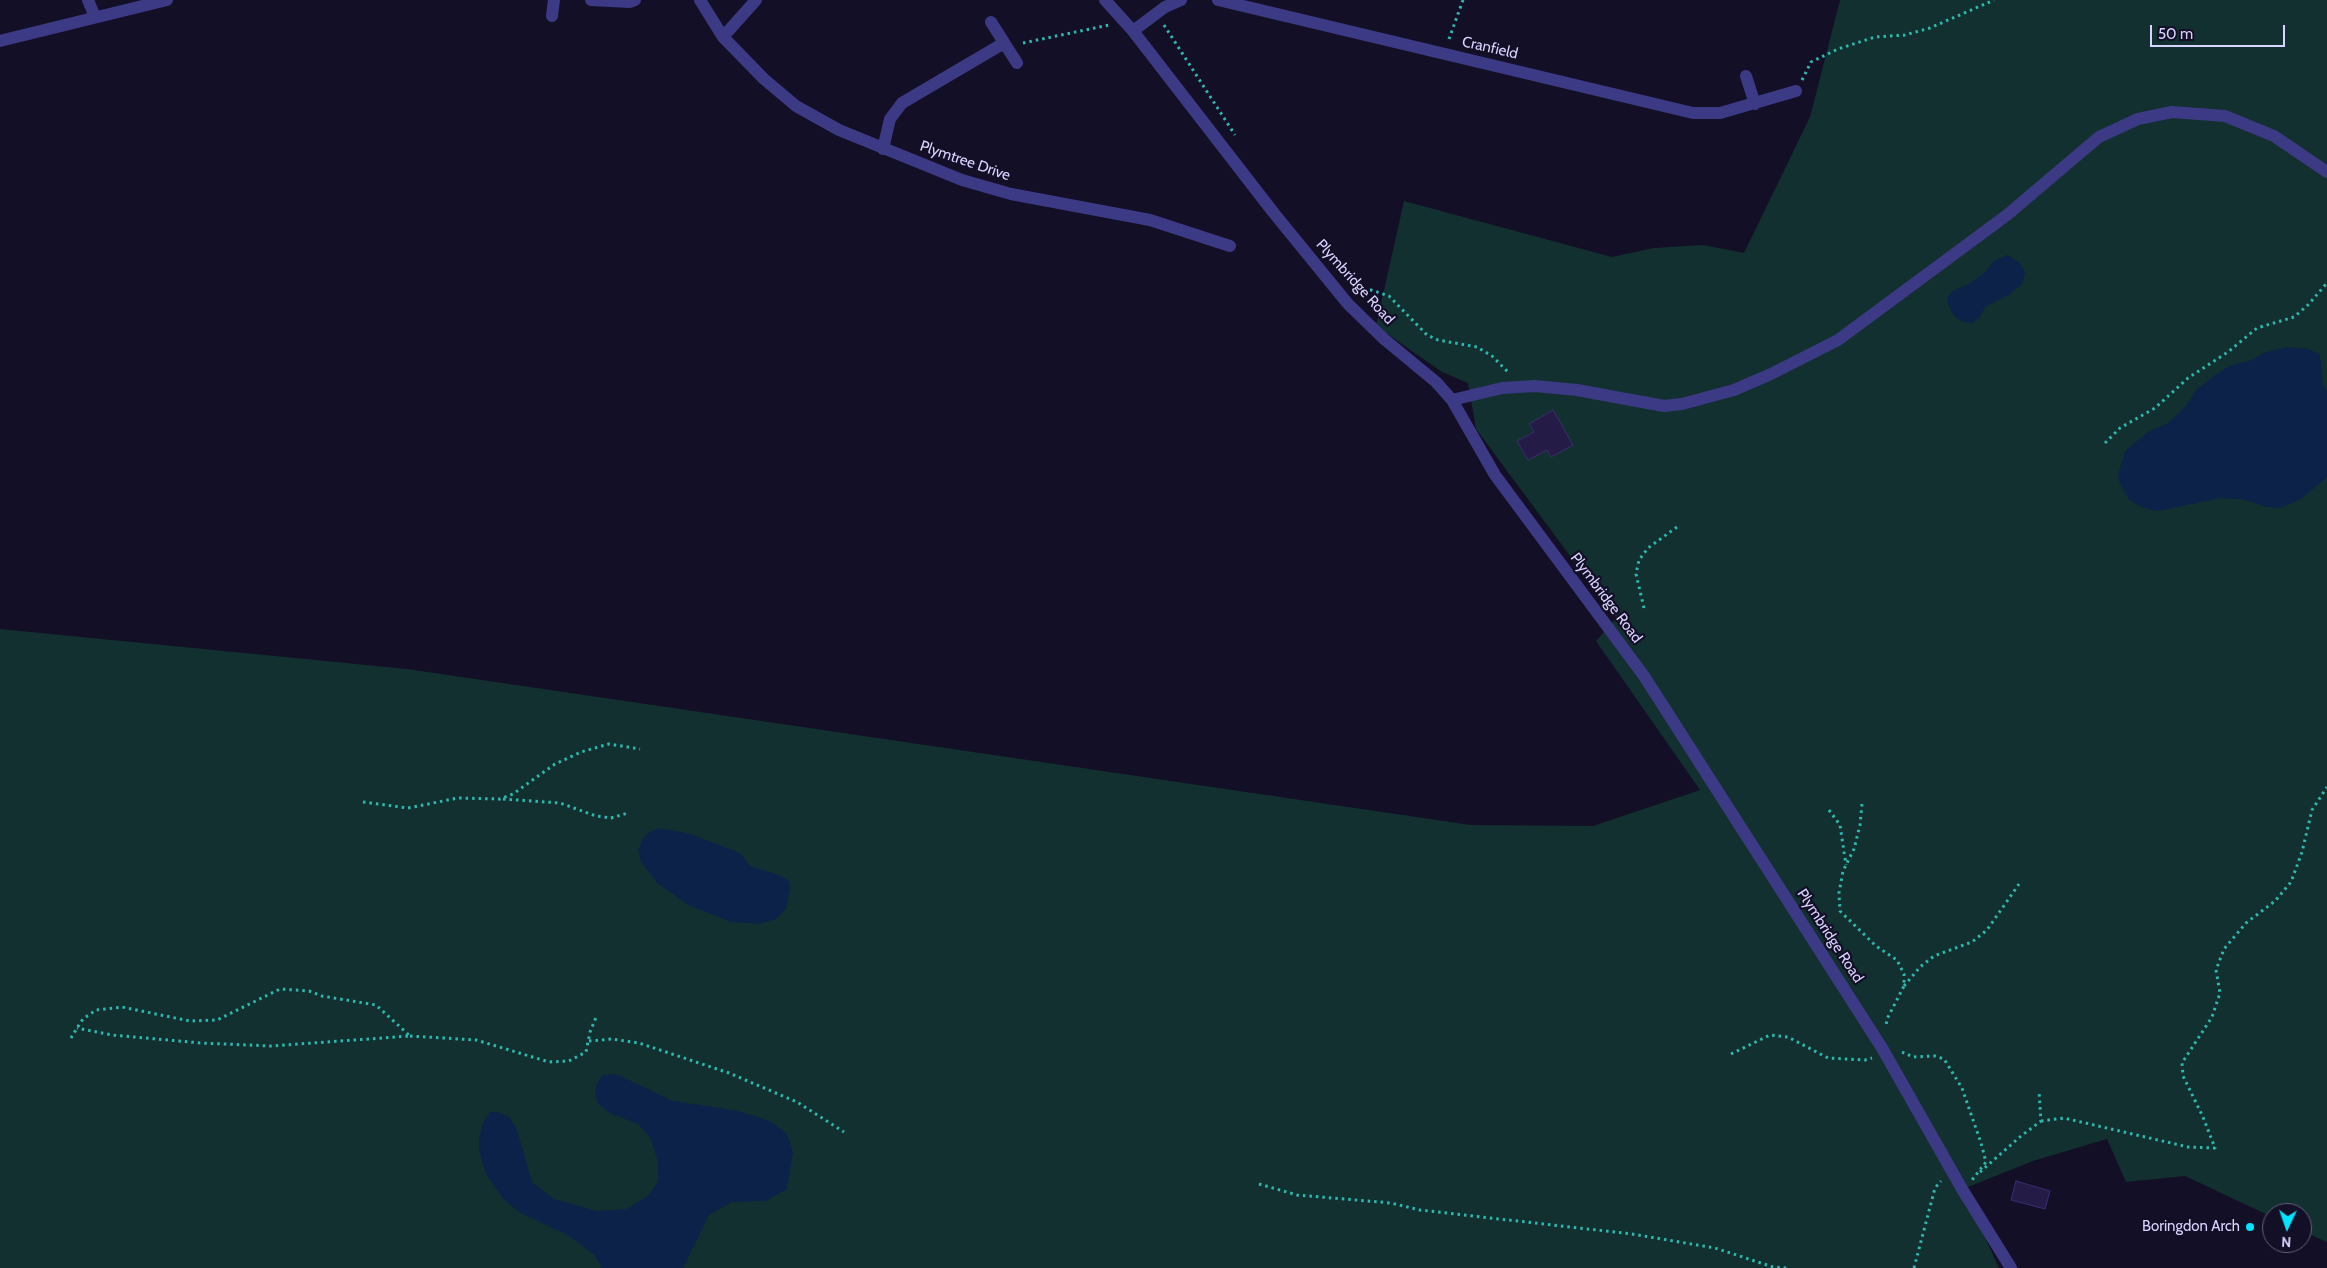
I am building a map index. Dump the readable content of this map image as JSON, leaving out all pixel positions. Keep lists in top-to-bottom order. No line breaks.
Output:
{"streets":{"street":["Cranfield","Plymtree Drive","Plymbridge Road"]},"places":["Boringdon Arch"],"scale_bar":"50 m","north":"bottom"}
